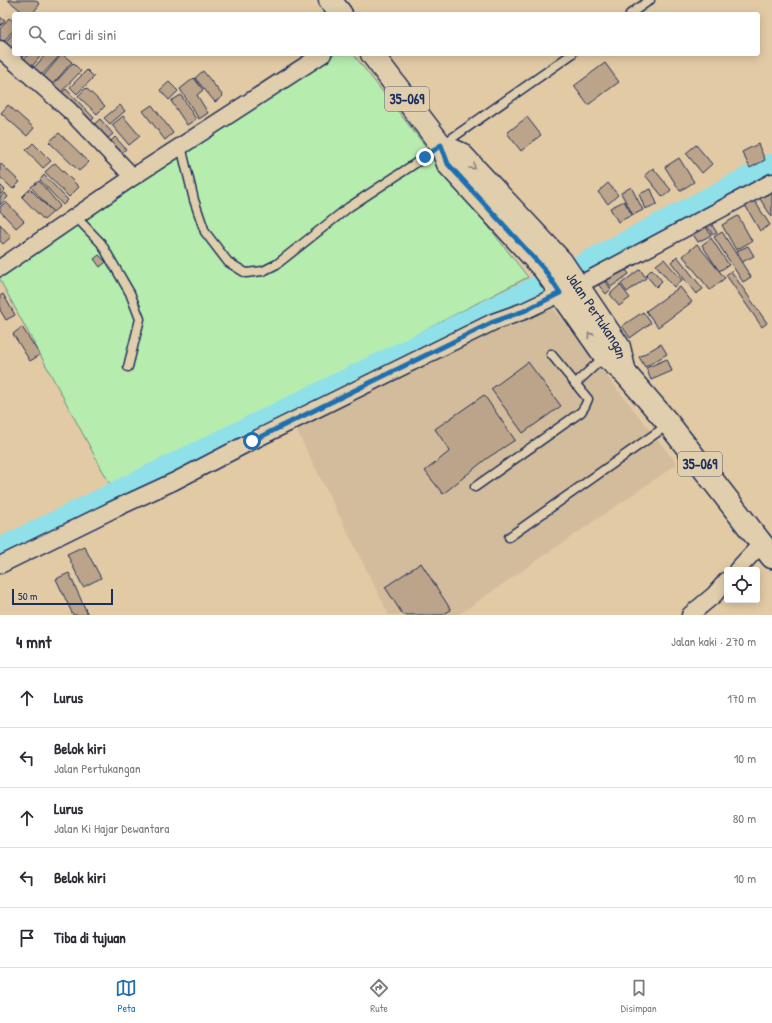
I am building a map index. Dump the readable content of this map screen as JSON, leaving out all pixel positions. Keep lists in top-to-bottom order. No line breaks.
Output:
{"streets":{"main road":["35-069","Jalan Pertukangan"]},"crossings":[["35-069","Jalan Pertukangan"]],"scale_bar":"50 m","page":{"search":"Cari di sini","scale":"50 m","heading":["4 mnt","Jalan kaki · 270 m"],"list":[["Lurus","170 m"],["Belok kiri","Jalan Pertukangan","10 m"],["Lurus","Jalan Ki Hajar Dewantara","80 m"],["Belok kiri","10 m"],"Tiba di tujuan"],"nav":["Peta","Rute","Disimpan"]}}
